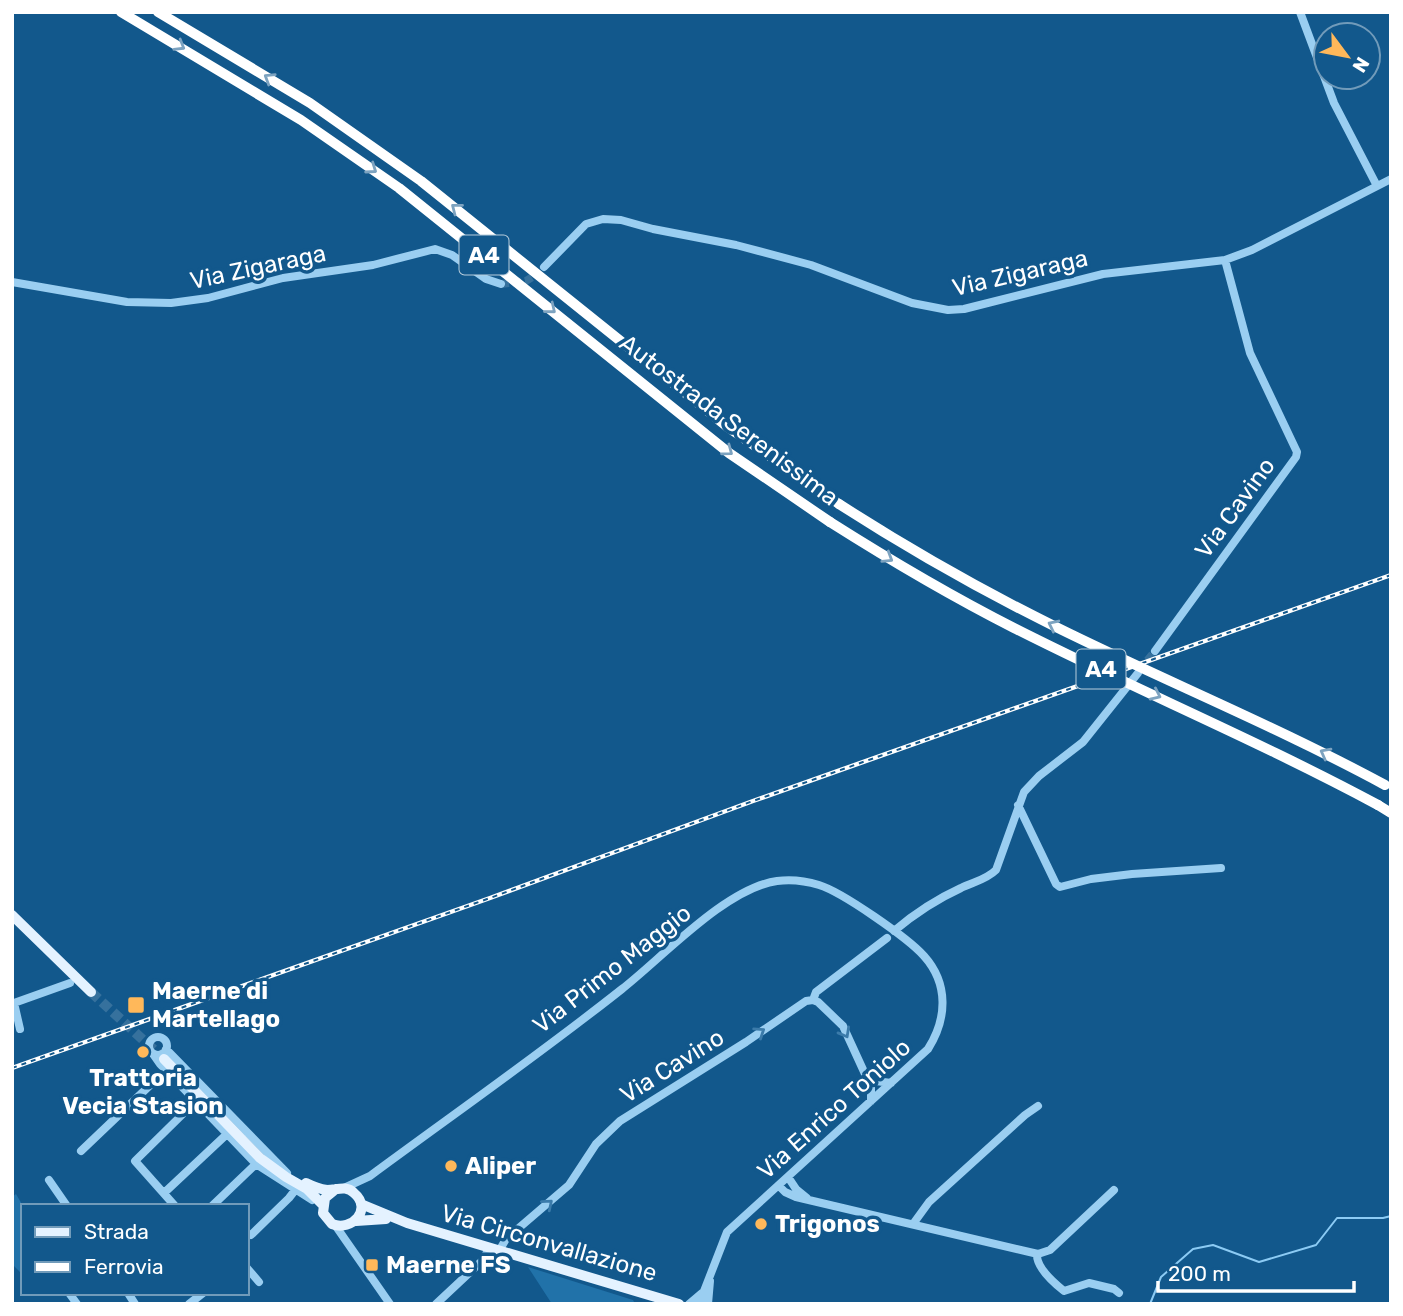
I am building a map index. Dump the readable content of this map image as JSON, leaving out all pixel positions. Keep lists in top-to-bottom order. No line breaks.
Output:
{"streets":{"highway":["A4","Autostrada Serenissima"],"main road":["Via Circonvallazione"],"street":["Via Zigaraga","Via Cavino","Via Primo Maggio","Via Enrico Toniolo"]},"crossings":[["Via Zigaraga","Via Cavino"],["Via Cavino","Via Primo Maggio"],["Via Cavino","Via Enrico Toniolo"],["Via Cavino","Via Circonvallazione"],["Via Primo Maggio","Via Enrico Toniolo"],["Via Primo Maggio","Via Circonvallazione"]],"places":{"transit":["Maerne di Martellago","Maerne FS"],"other":["Trattoria Vecia Stasion","Aliper","Trigonos"]},"legend":["Strada","Ferrovia"],"scale_bar":"200 m","north":"bottom right"}
